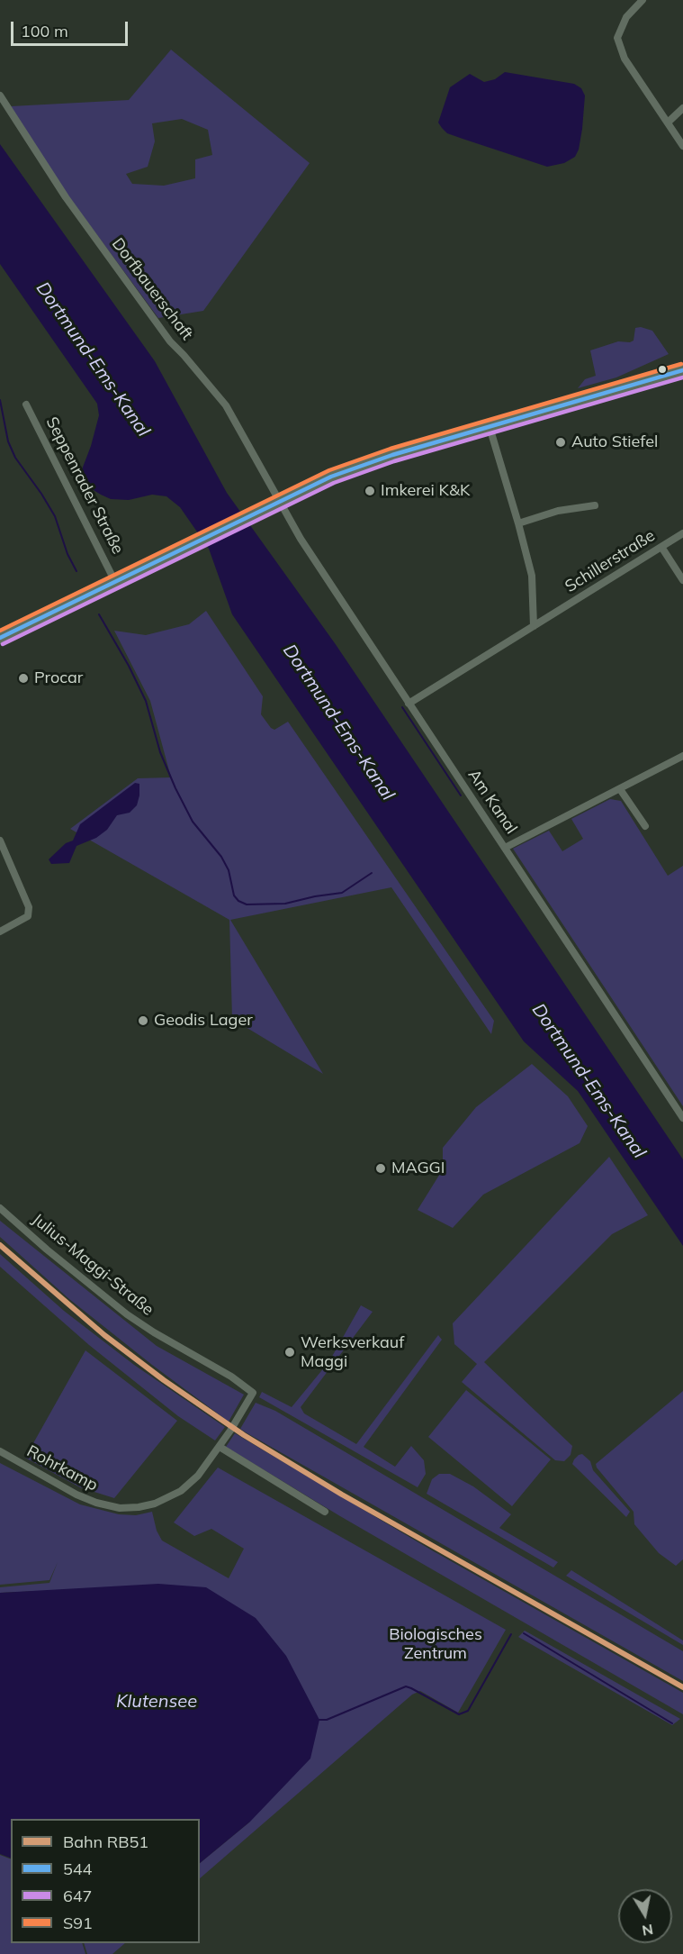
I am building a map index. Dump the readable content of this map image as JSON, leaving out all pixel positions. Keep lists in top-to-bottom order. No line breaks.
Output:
{"streets":{"main road":["Seppenrader Straße"],"street":["Dorfbauerschaft","Schillerstraße","Am Kanal","Julius-Maggi-Straße","Rohrkamp"]},"crossings":[["Dorfbauerschaft","Seppenrader Straße"],["Dorfbauerschaft","Am Kanal"],["Seppenrader Straße","Am Kanal"],["Julius-Maggi-Straße","Rohrkamp"]],"water":["Dortmund-Ems-Kanal","Klutensee"],"parks":["Biologisches Zentrum"],"places":["Auto Stiefel","Imkerei K&K","Procar","Geodis Lager","MAGGI","Werksverkauf Maggi"],"lines":["transit line S91","transit line 544","transit line 647","rail line RB51"],"legend":["Bahn RB51","544","647","S91"],"scale_bar":"100 m","north":"bottom"}
